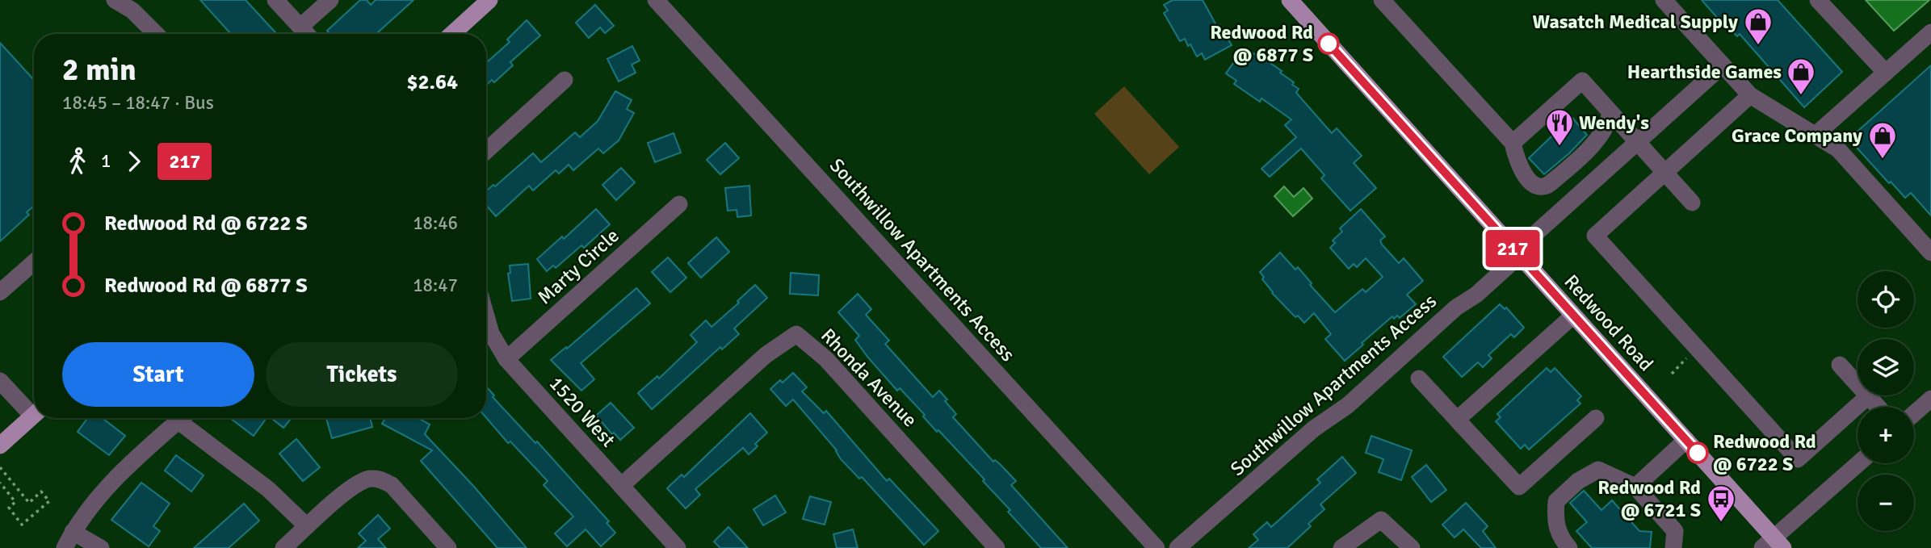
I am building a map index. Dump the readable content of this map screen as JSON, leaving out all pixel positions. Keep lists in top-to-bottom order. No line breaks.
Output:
{"streets":{"main road":["Redwood Road"],"street":["Southwillow Apartments Access","Marty Circle","Rhonda Avenue","1520 West"]},"crossings":[["Southwillow Apartments Access","Redwood Road"],["Marty Circle","1520 West"],["Rhonda Avenue","1520 West"]],"places":{"other":["Redwood Rd @ 6877 S","Redwood Rd @ 6722 S"],"shop":["Wasatch Medical Supply","Hearthside Games","Grace Company"],"restaurant":["Wendy's"],"bus stop":["Redwood Rd @ 6721 S"]},"lines":["bus line 217"],"page":{"on_map":"217","heading":["2 min","18:45 – 18:47 · Bus","$2.64"],"legs":["1","217"],"list":[{"name":"Redwood Rd @ 6722 S","value":"18:46"},{"name":"Redwood Rd @ 6877 S","value":"18:47"}],"map_buttons":["+","−"],"buttons":["Start","Tickets"]}}
